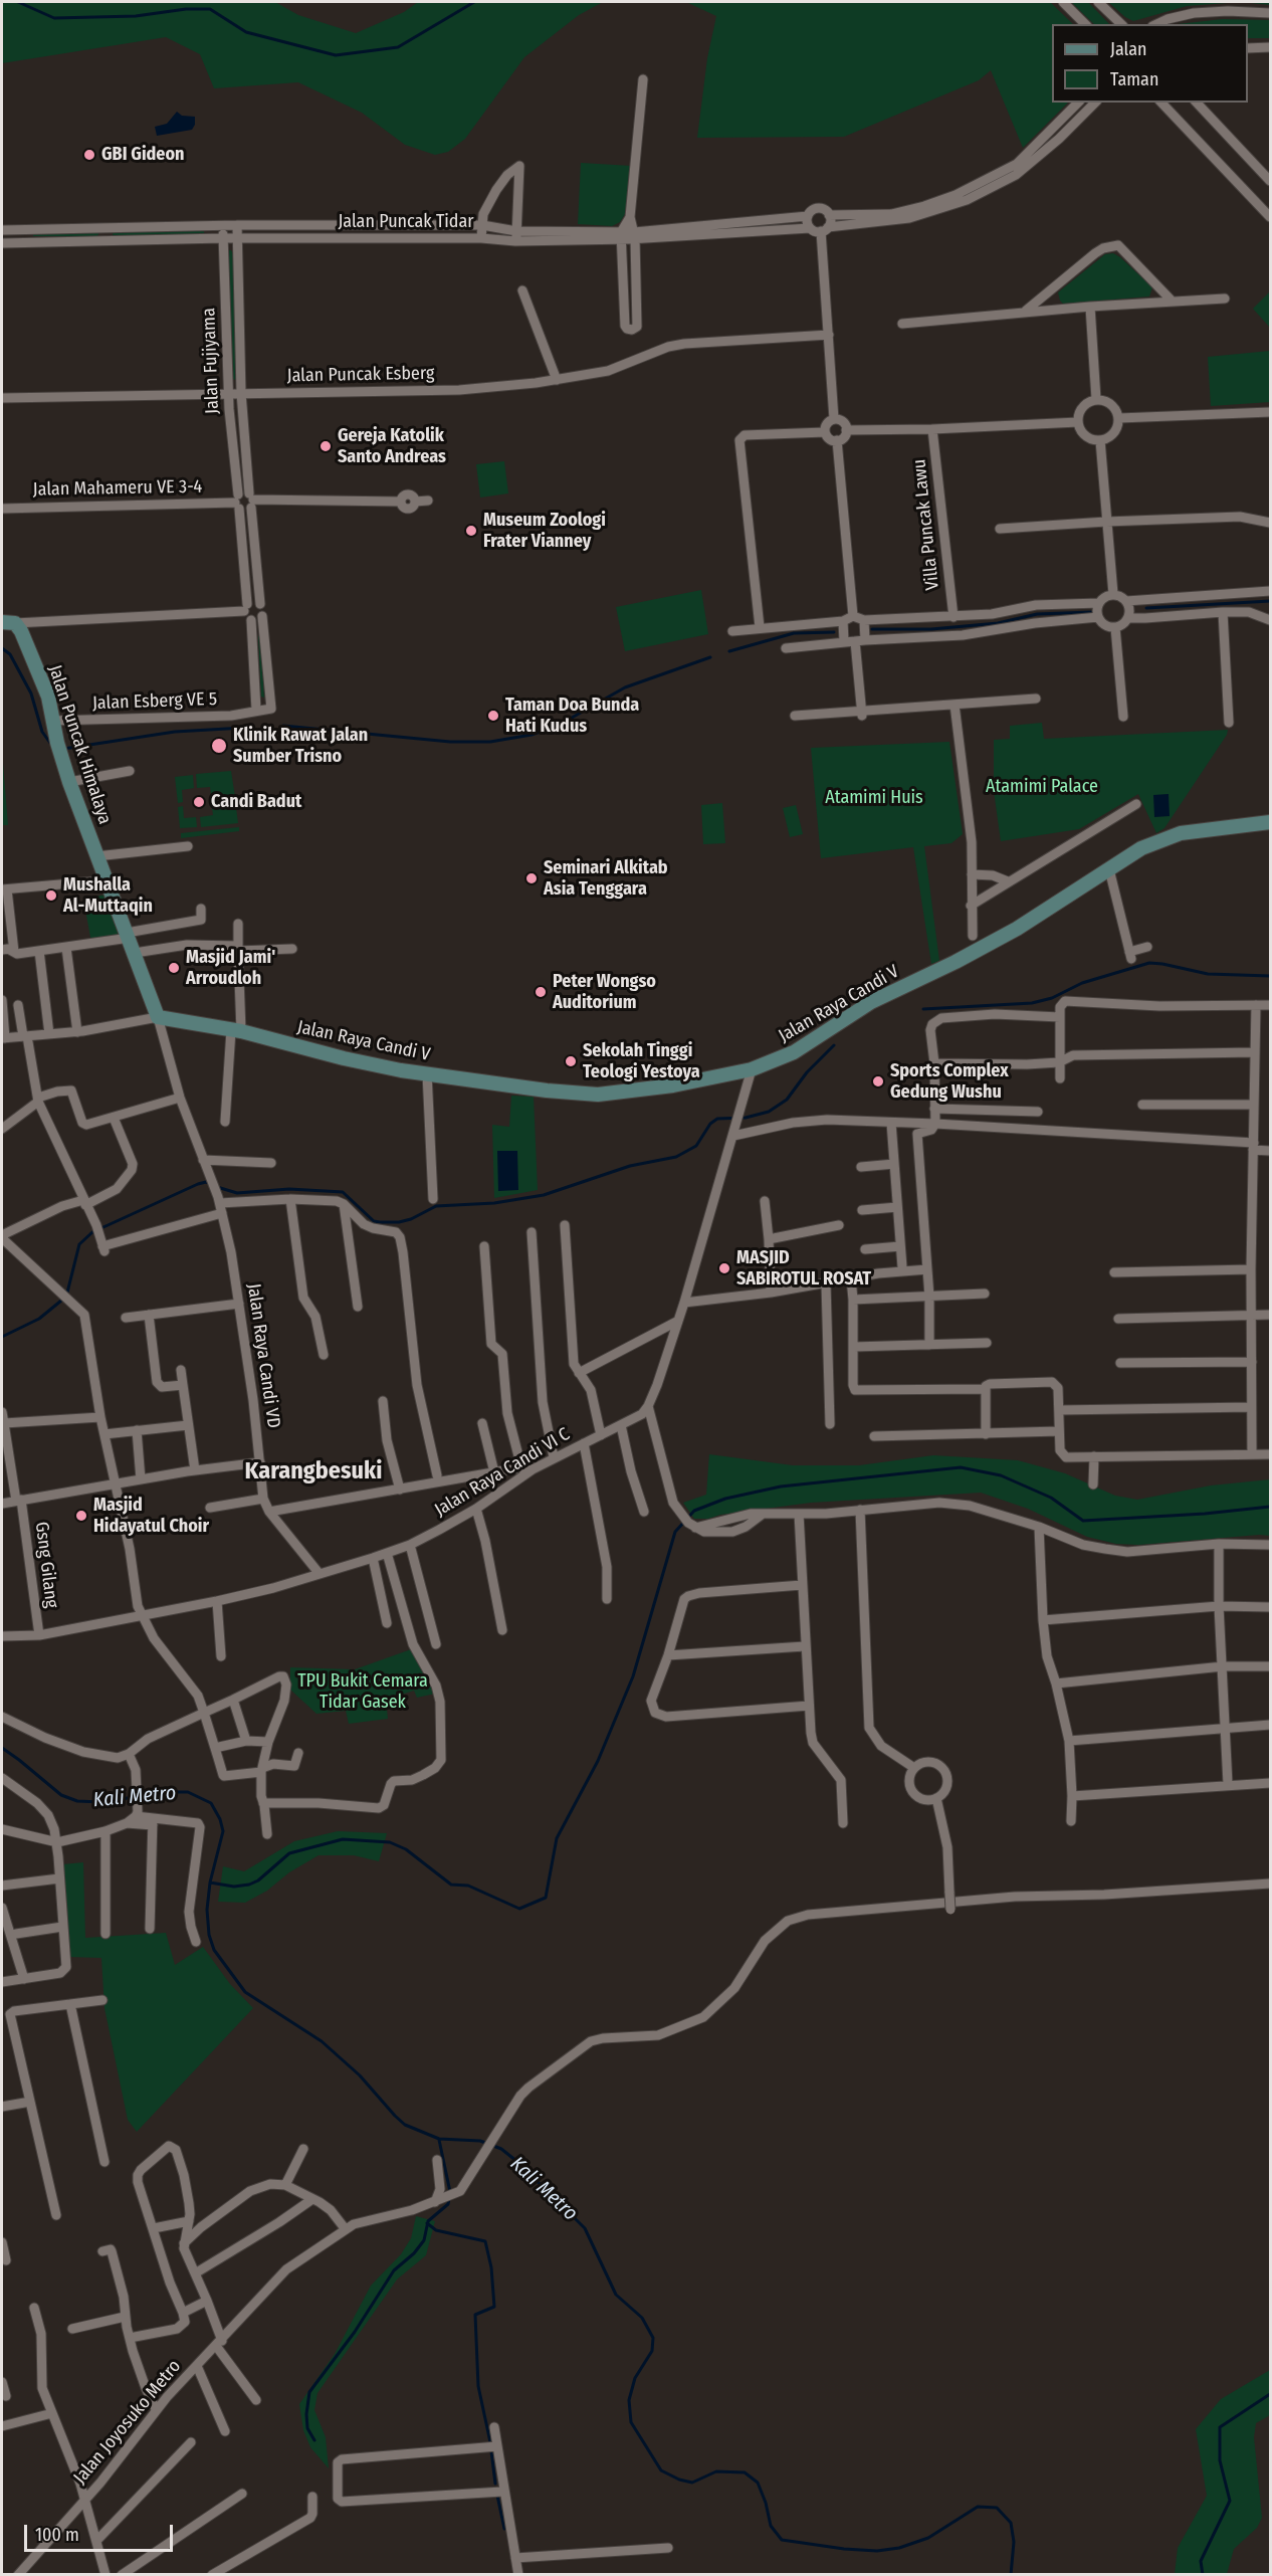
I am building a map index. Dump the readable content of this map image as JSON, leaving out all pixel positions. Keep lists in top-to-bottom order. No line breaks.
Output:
{"streets":{"street":["Jalan Puncak Tidar","Jalan Fujiyama","Jalan Puncak Esberg","Jalan Mahameru VE 3-4","Villa Puncak Lawu","Jalan Esberg VE 5","Jalan Puncak Himalaya","Jalan Raya Candi V","Jalan Raya Candi VD","Jalan Raya Candi VI C","Gsng Gilang","Jalan Joyosuko Metro"]},"crossings":[["Jalan Puncak Tidar","Jalan Fujiyama"],["Jalan Fujiyama","Jalan Puncak Esberg"],["Jalan Fujiyama","Jalan Mahameru VE 3-4"],["Jalan Fujiyama","Jalan Esberg VE 5"],["Jalan Esberg VE 5","Jalan Puncak Himalaya"],["Jalan Puncak Himalaya","Jalan Raya Candi V"],["Jalan Puncak Himalaya","Jalan Raya Candi VD"],["Jalan Raya Candi V","Jalan Raya Candi VD"],["Jalan Raya Candi VD","Jalan Raya Candi VI C"],["Jalan Raya Candi VI C","Gsng Gilang"]],"districts":["Karangbesuki"],"water":["Kali Metro"],"parks":["Atamimi Palace","Atamimi Huis","TPU Bukit Cemara Tidar Gasek"],"places":["GBI Gideon","Gereja Katolik Santo Andreas","Museum Zoologi Frater Vianney","Taman Doa Bunda Hati Kudus","Klinik Rawat Jalan Sumber Trisno","Candi Badut","Seminari Alkitab Asia Tenggara","Mushalla Al-Muttaqin","Masjid Jami' Arroudloh","Peter Wongso Auditorium","Sekolah Tinggi Teologi Yestoya","Sports Complex Gedung Wushu","MASJID SABIROTUL ROSAT","Masjid Hidayatul Choir"],"legend":["Jalan","Taman"],"scale_bar":"100 m"}
